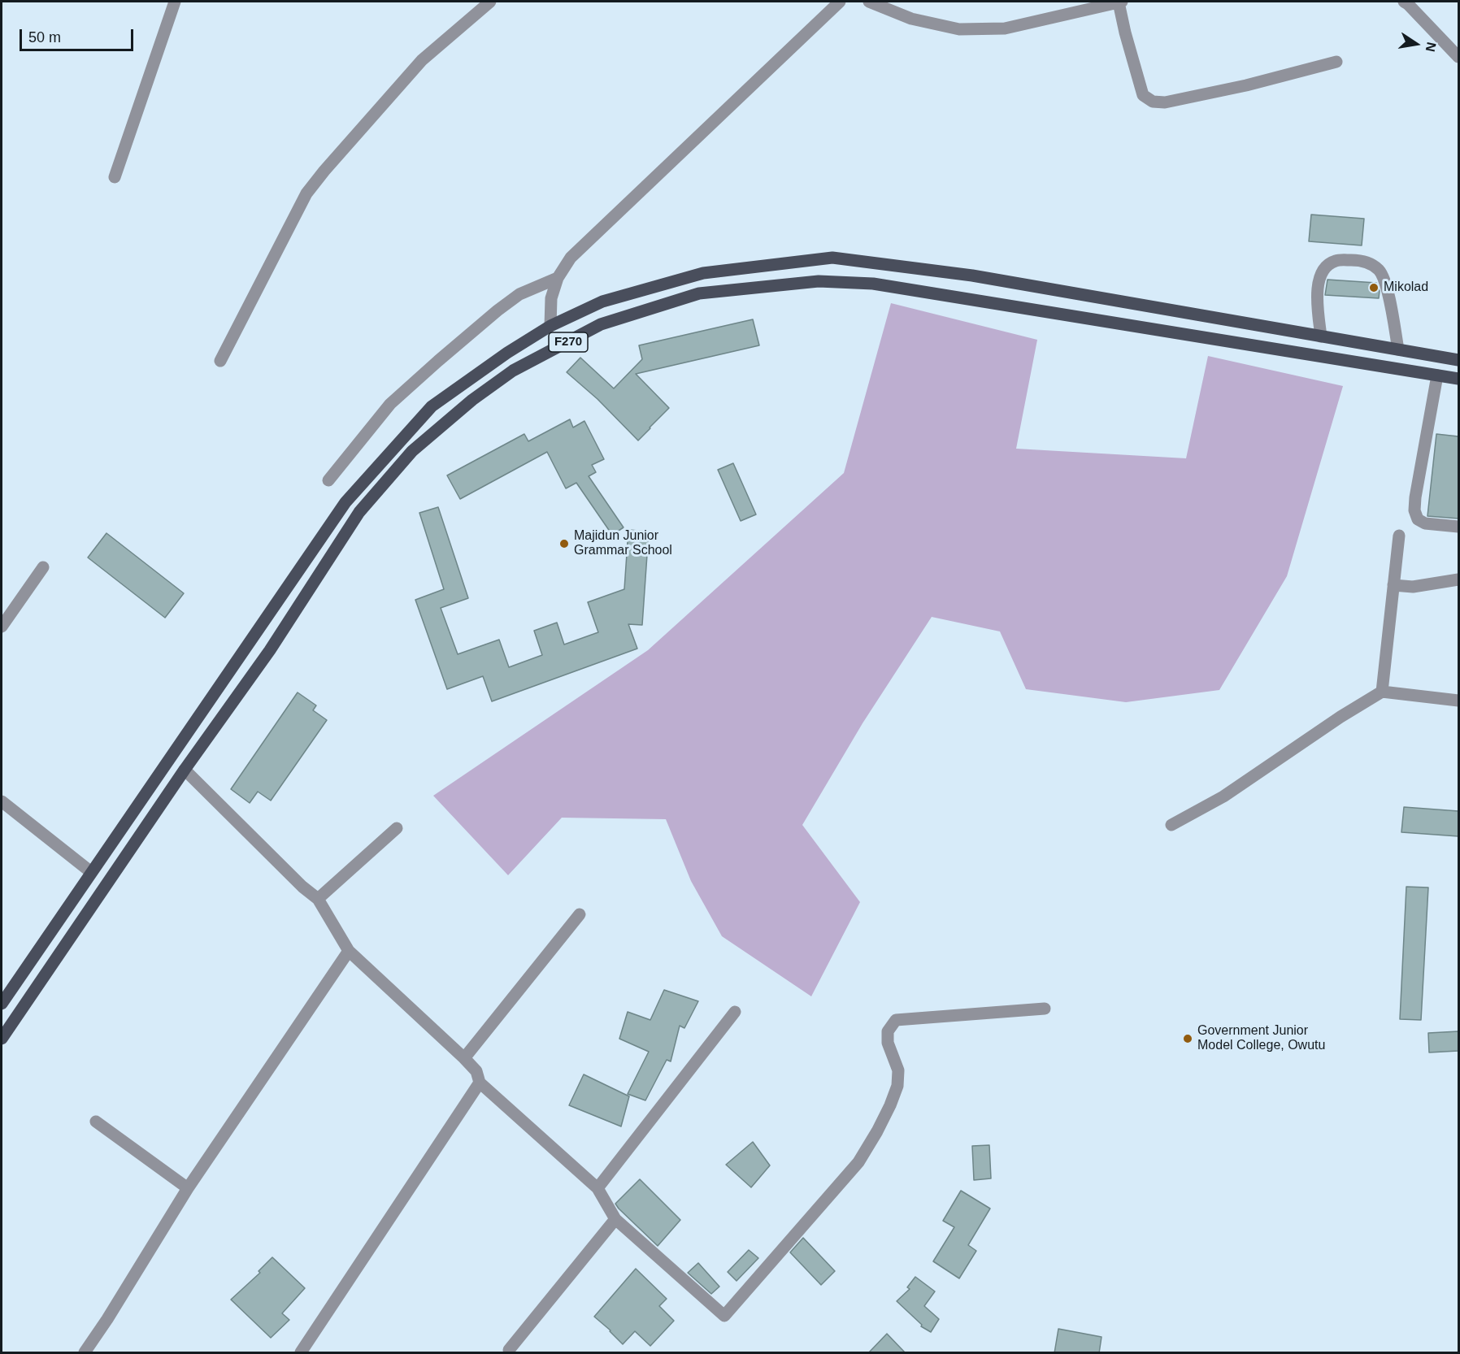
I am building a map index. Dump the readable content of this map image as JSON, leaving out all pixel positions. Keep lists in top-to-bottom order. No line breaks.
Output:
{"streets":{"main road":["F270"]},"places":["Mikolad","Majidun Junior Grammar School","Government Junior Model College, Owutu"],"scale_bar":"50 m","north":"right"}
